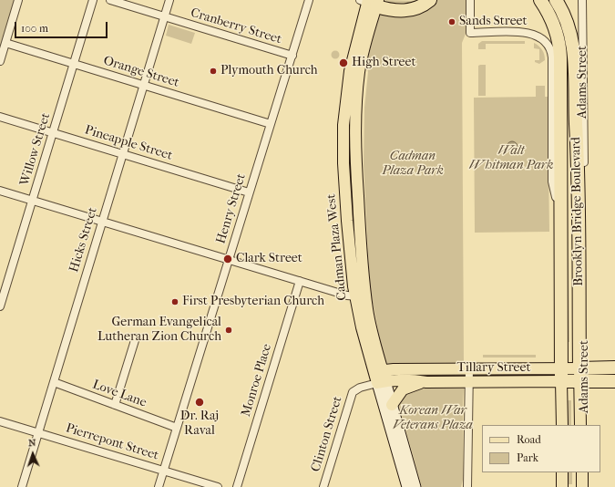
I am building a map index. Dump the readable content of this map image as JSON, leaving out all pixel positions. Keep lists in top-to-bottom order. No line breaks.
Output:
{"streets":{"highway":["Adams Street","Brooklyn Bridge Boulevard","Tillary Street"],"main road":["Cadman Plaza West"],"street":["Cranberry Street","Orange Street","Pineapple Street","Willow Street","Henry Street","Hicks Street","Monroe Place","Love Lane","Clinton Street","Pierrepont Street"]},"crossings":[["Cranberry Street","Henry Street"],["Cranberry Street","Hicks Street"],["Orange Street","Willow Street"],["Orange Street","Henry Street"],["Orange Street","Hicks Street"],["Adams Street","Brooklyn Bridge Boulevard"],["Adams Street","Tillary Street"],["Pineapple Street","Willow Street"],["Pineapple Street","Henry Street"],["Pineapple Street","Hicks Street"],["Henry Street","Love Lane"],["Henry Street","Pierrepont Street"],["Brooklyn Bridge Boulevard","Tillary Street"],["Hicks Street","Love Lane"],["Hicks Street","Pierrepont Street"],["Cadman Plaza West","Tillary Street"],["Cadman Plaza West","Clinton Street"],["Tillary Street","Clinton Street"]],"parks":["Walt Whitman Park","Cadman Plaza Park","Korean War Veterans Plaza"],"places":["Sands Street","High Street","Plymouth Church","Clark Street","First Presbyterian Church","German Evangelical Lutheran Zion Church","Dr. Raj Raval"],"legend":["Road","Park"],"scale_bar":"100 m","north":"top"}
